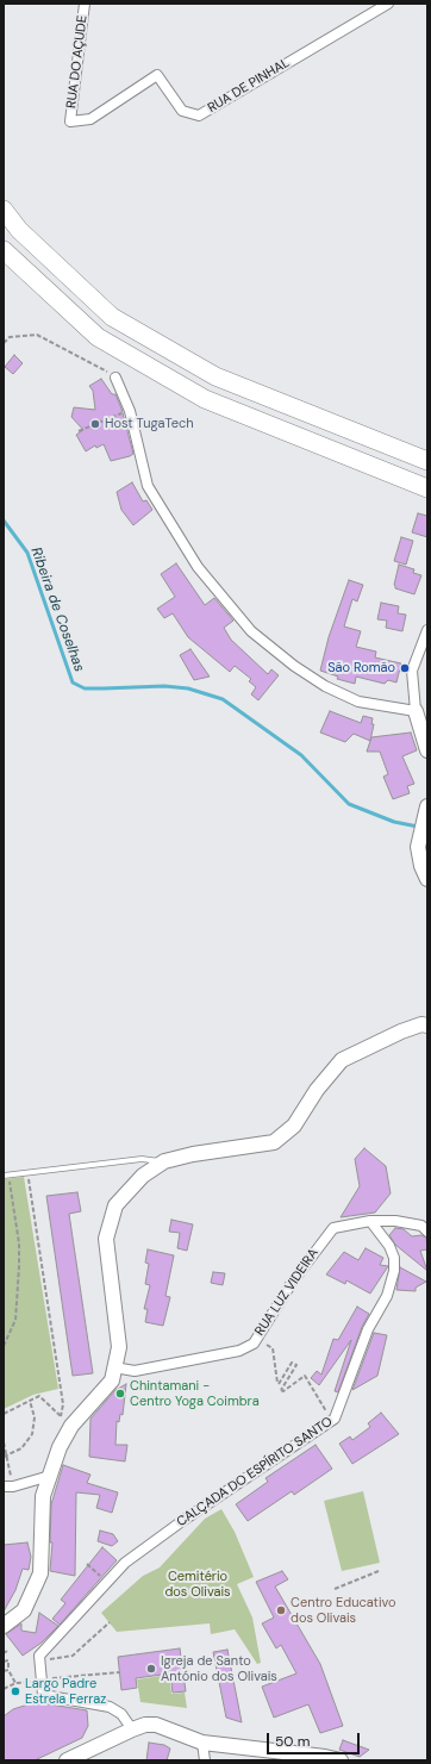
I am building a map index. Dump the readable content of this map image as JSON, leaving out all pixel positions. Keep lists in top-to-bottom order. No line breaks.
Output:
{"streets":{"street":["RUA DO AÇUDE","RUA DE PINHAL","RUA LUZ VIDEIRA","CALÇADA DO ESPÍRITO SANTO"]},"crossings":[["RUA DO AÇUDE","RUA DE PINHAL"],["RUA LUZ VIDEIRA","CALÇADA DO ESPÍRITO SANTO"]],"water":["Ribeira de Coselhas"],"parks":["Cemitério dos Olivais"],"places":["Host TugaTech","São Romão","Chintamani - Centro Yoga Coimbra","Centro Educativo dos Olivais","Igreja de Santo António dos Olivais","Largo Padre Estrela Ferraz"],"scale_bar":"50 m"}
